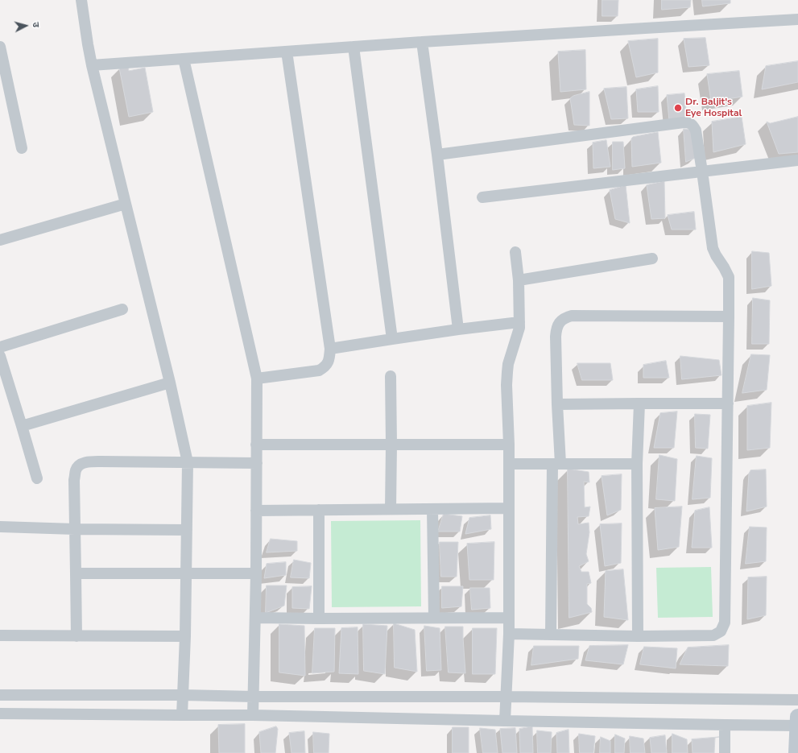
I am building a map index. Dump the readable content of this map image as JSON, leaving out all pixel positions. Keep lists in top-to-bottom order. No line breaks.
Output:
{"places":["Dr. Baljit's Eye Hospital"],"north":"right"}
